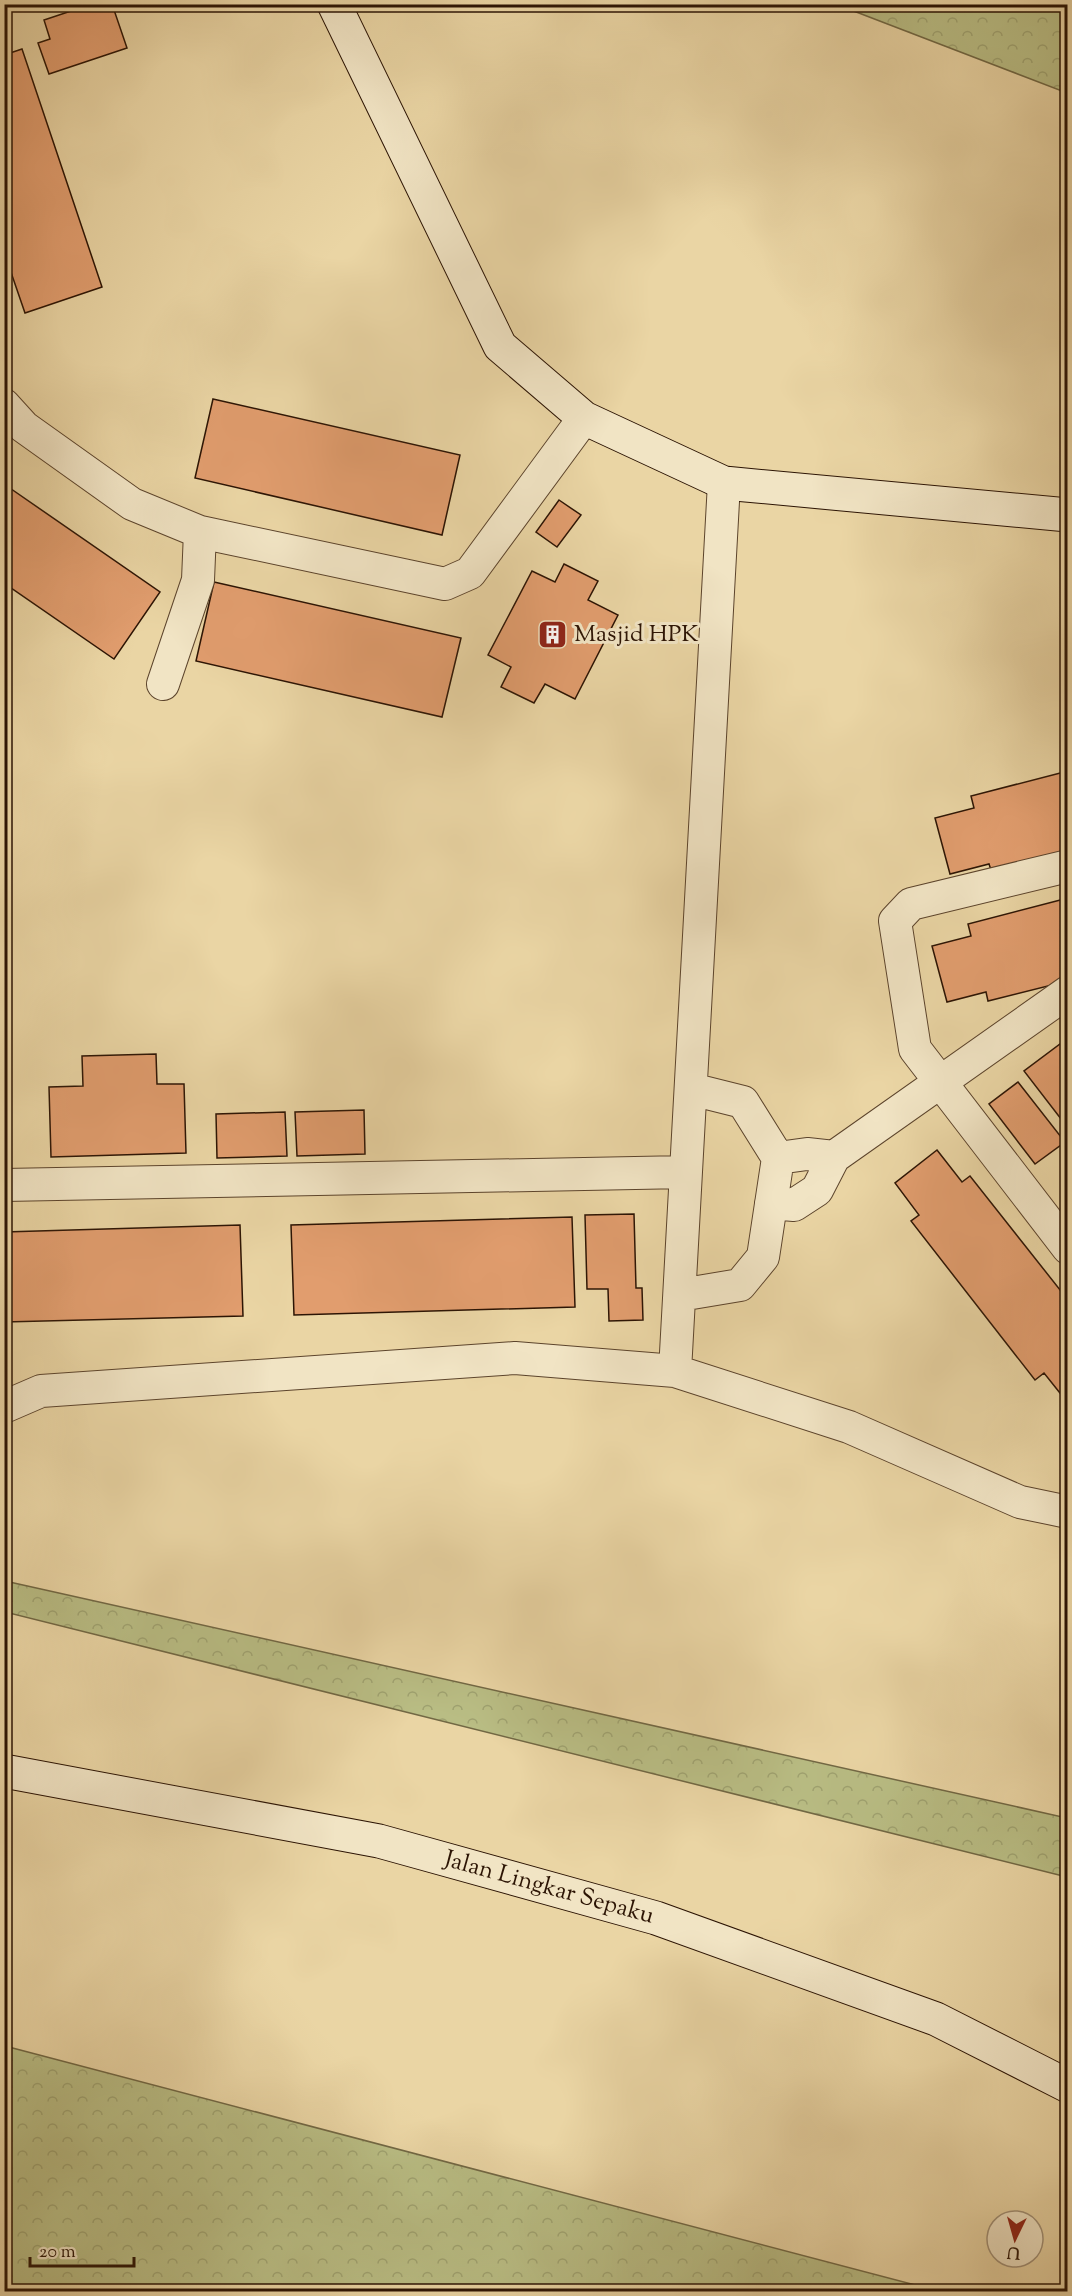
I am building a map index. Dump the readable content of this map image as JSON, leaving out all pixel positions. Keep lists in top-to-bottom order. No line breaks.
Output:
{"streets":{"street":["Jalan Lingkar Sepaku"]},"places":{"building":["Masjid HPK"]},"scale_bar":"20 m","north":"bottom"}
